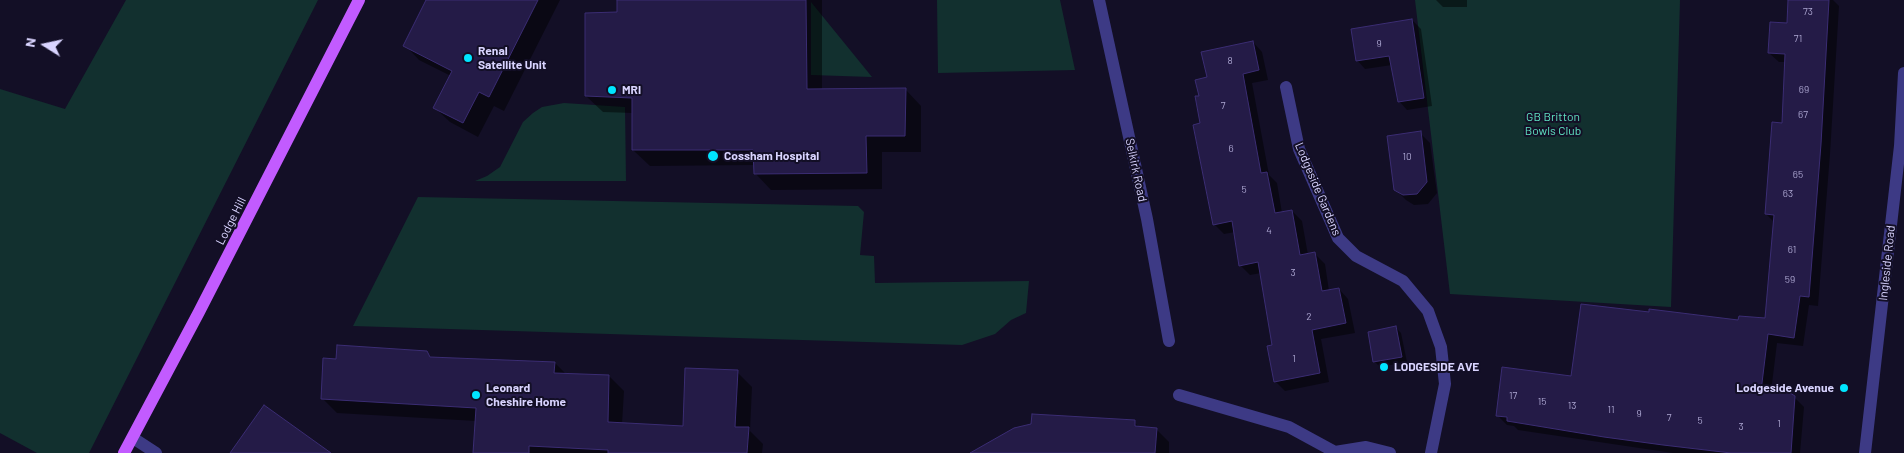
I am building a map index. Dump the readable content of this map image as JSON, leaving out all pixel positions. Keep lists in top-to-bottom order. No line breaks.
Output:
{"streets":{"main road":["Lodge Hill"],"street":["Selkirk Road","Lodgeside Gardens","Ingleside Road"]},"parks":["GB Britton Bowls Club"],"places":["Renal Satellite Unit","MRI","Cossham Hospital","LODGESIDE AVE","Lodgeside Avenue","Leonard Cheshire Home"],"house_numbers":["73","71","9","8","69","7","67","6","10","65","5","63","4","61","3","59","2","1","17","15","13","11","9","7","5","1","3"],"north":"left"}
